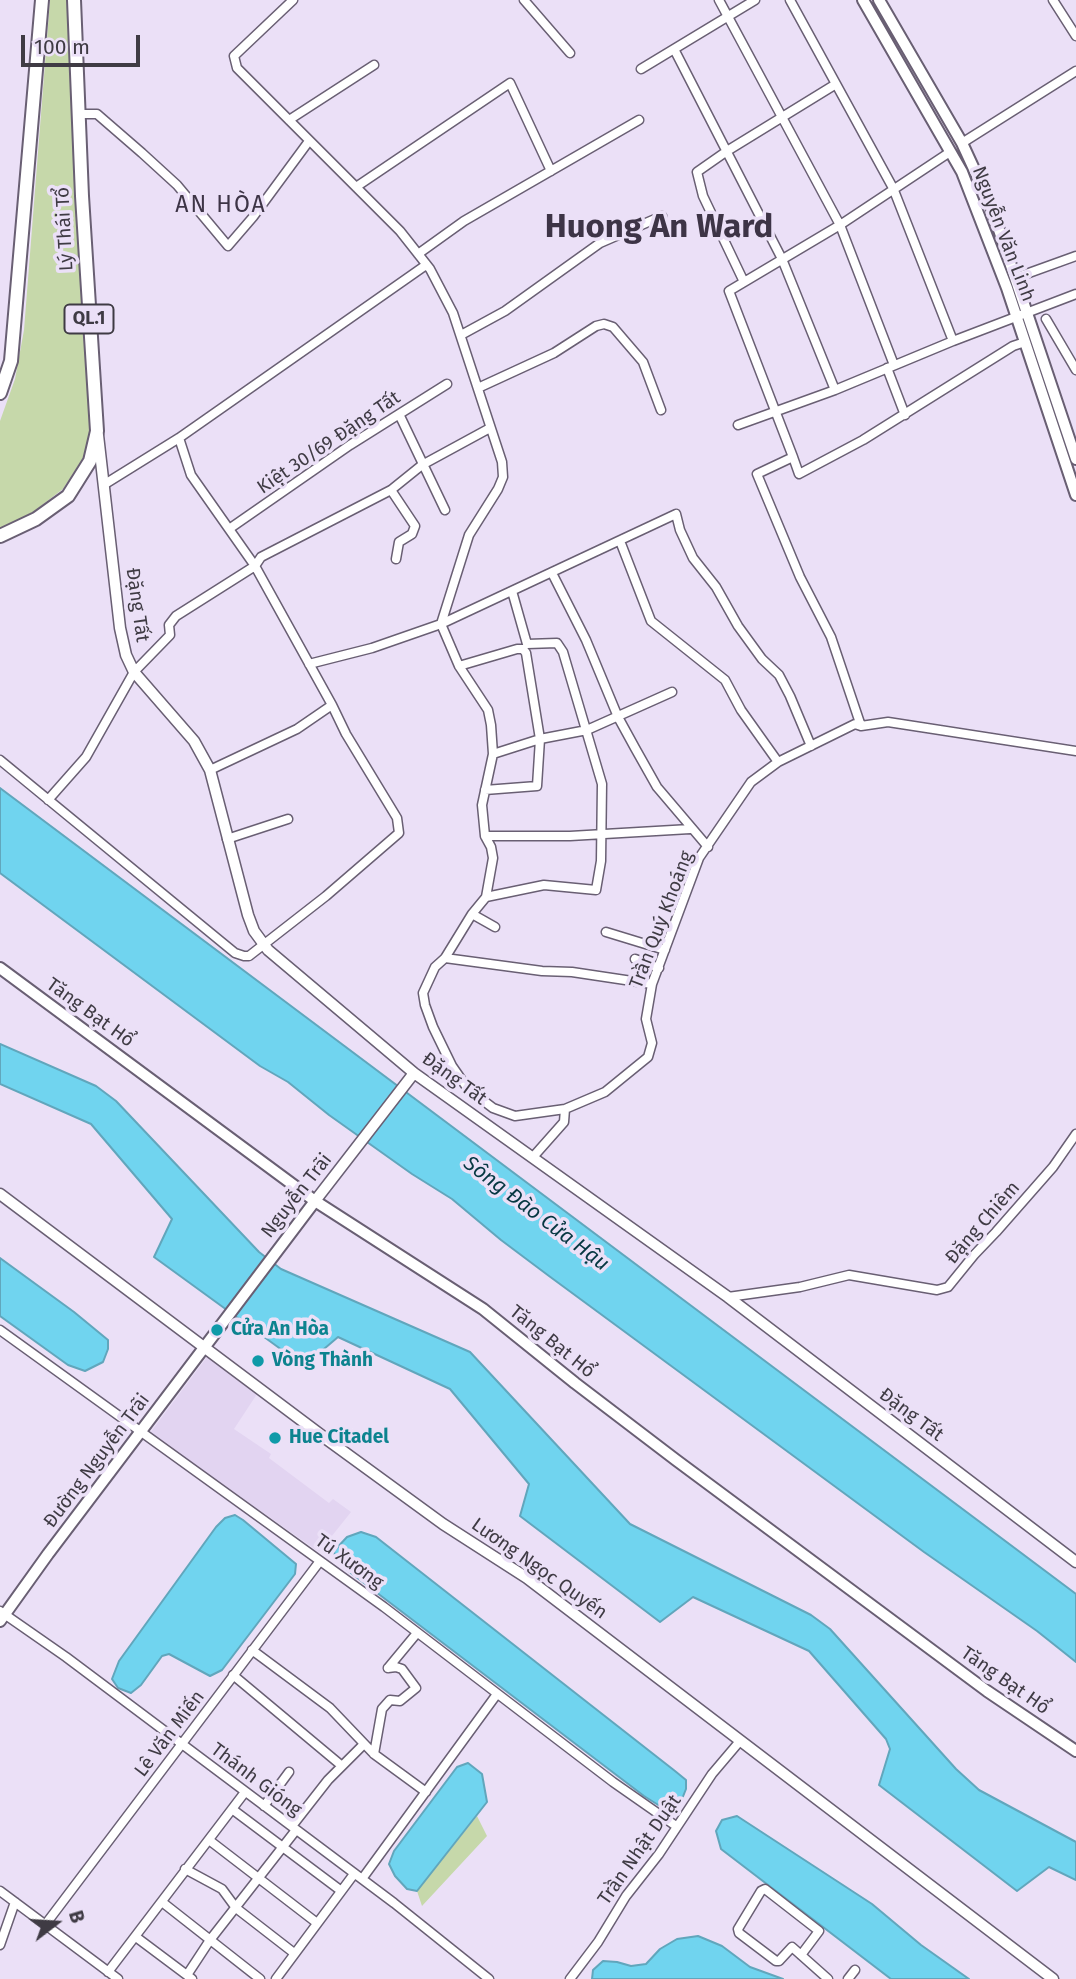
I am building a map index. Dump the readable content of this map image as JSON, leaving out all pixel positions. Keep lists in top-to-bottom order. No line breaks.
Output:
{"streets":{"main road":["Lý Thái Tổ","Nguyễn Văn Linh","QL.1","Tăng Bạt Hổ","Nguyễn Trãi","Đường Nguyễn Trãi"],"street":["Kiệt 30/69 Đặng Tất","Đặng Tất","Trần Quý Khoáng","Đặng Chiêm","Tú Xương","Lương Ngọc Quyến","Lê Văn Miến","Thánh Gióng","Trần Nhật Duật"]},"crossings":[["Lý Thái Tổ","Đặng Tất"],["Đặng Tất","Nguyễn Trãi"],["Đặng Tất","Đặng Chiêm"],["Tăng Bạt Hổ","Nguyễn Trãi"],["Nguyễn Trãi","Đường Nguyễn Trãi"],["Đường Nguyễn Trãi","Tú Xương"],["Đường Nguyễn Trãi","Lương Ngọc Quyến"],["Đường Nguyễn Trãi","Thánh Gióng"],["Tú Xương","Lê Văn Miến"],["Tú Xương","Trần Nhật Duật"],["Lương Ngọc Quyến","Trần Nhật Duật"],["Lê Văn Miến","Thánh Gióng"]],"districts":["AN HÒA","Huong An Ward"],"water":["Sông Đào Cửa Hậu"],"places":["Cửa An Hòa","Vòng Thành","Hue Citadel"],"scale_bar":"100 m","north":"right"}
